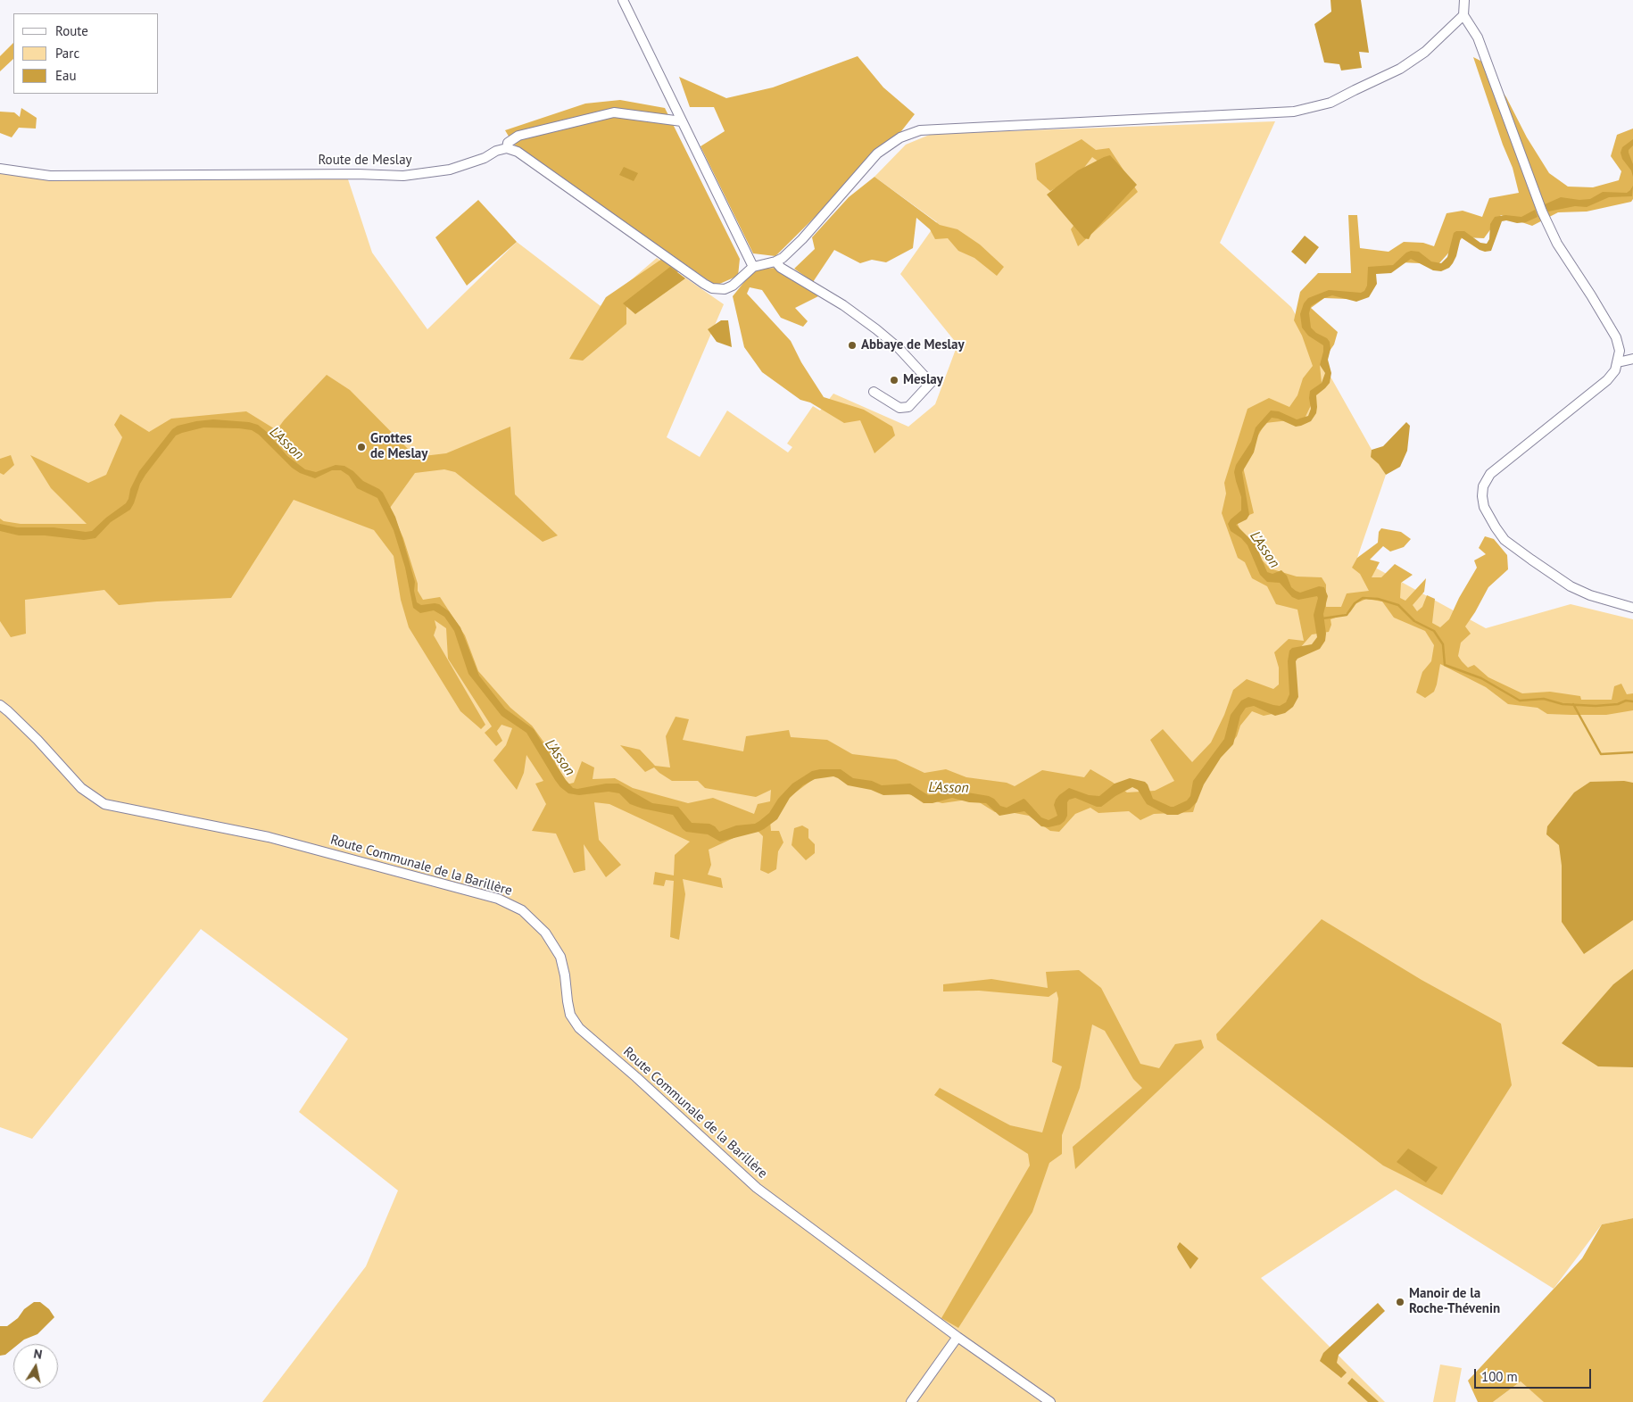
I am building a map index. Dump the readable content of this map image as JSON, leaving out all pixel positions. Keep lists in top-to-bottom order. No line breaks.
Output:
{"streets":{"street":["Route de Meslay","Route Communale de la Barillère"]},"water":["L'Asson"],"places":["Abbaye de Meslay","Meslay","Grottes de Meslay","Manoir de la Roche-Thévenin"],"legend":["Route","Parc","Eau"],"scale_bar":"100 m","north":"top"}
